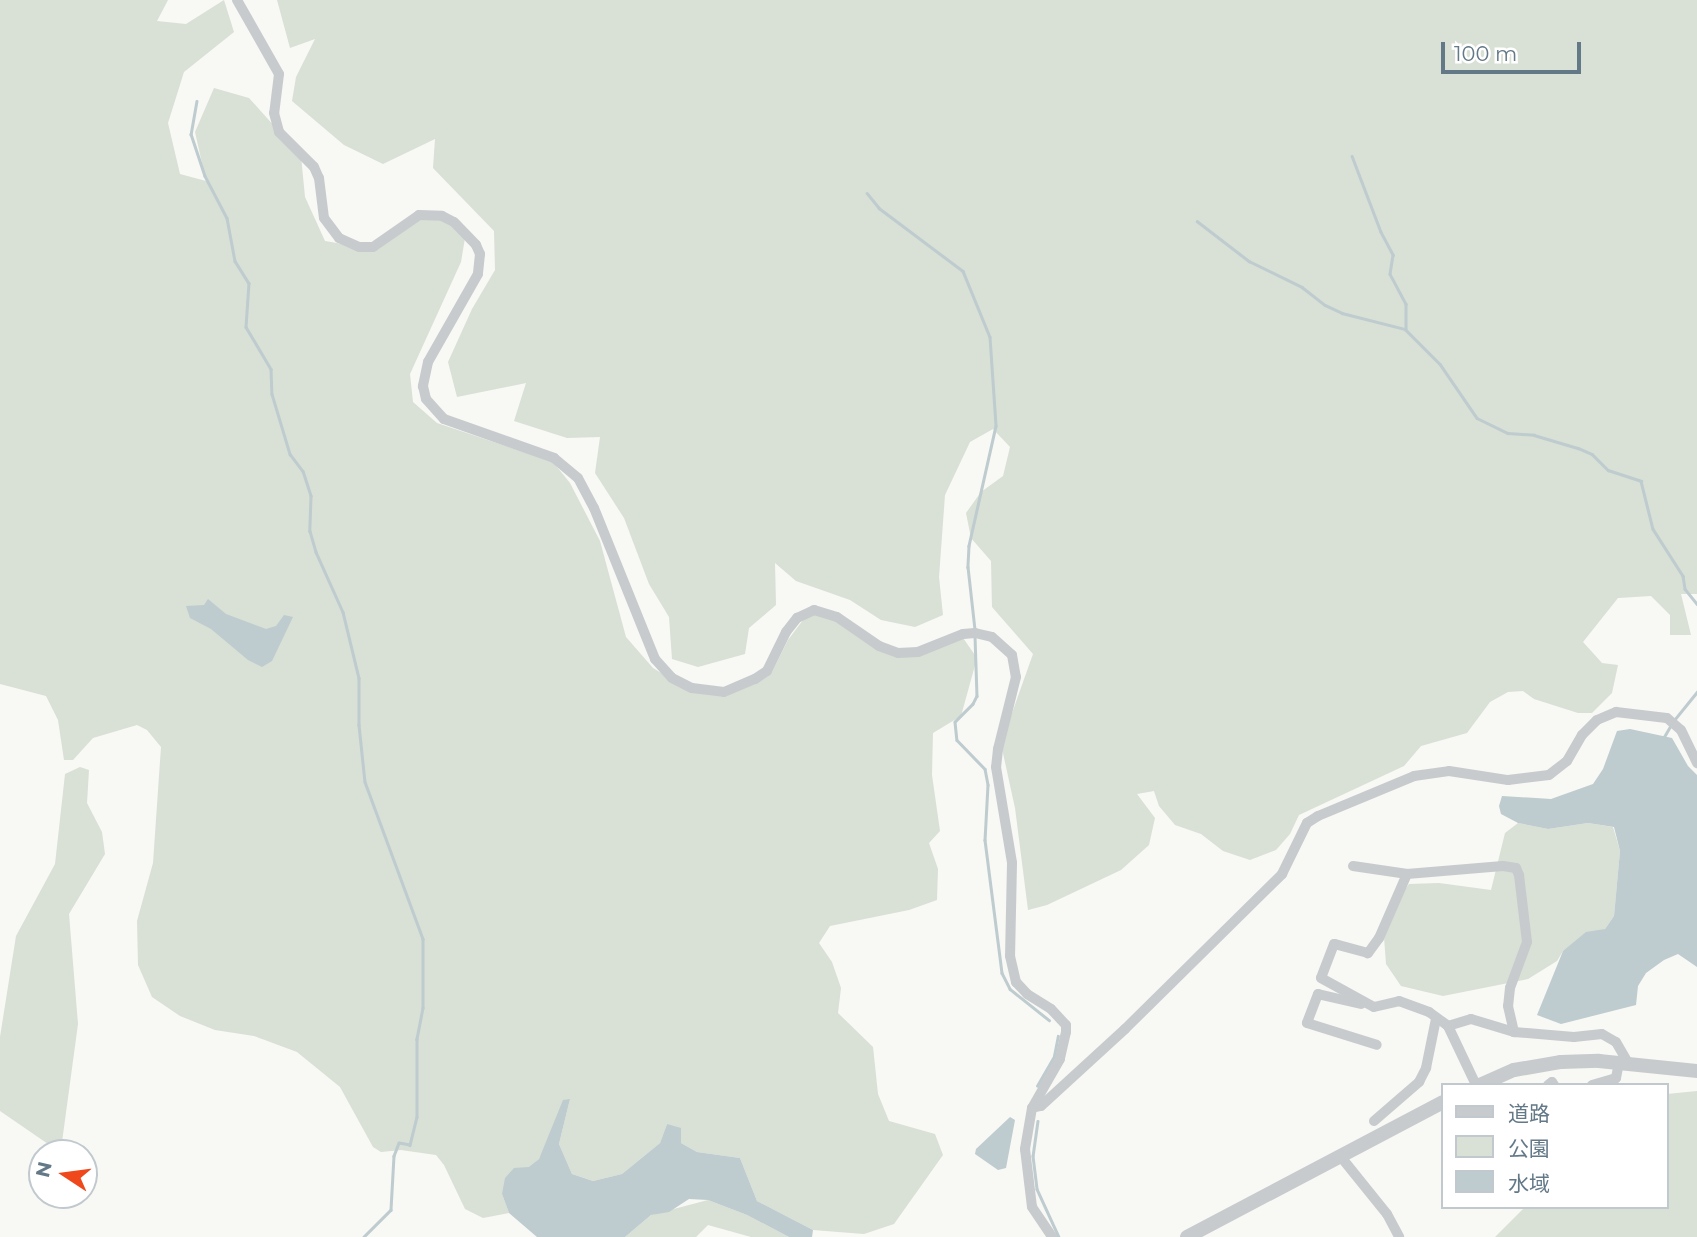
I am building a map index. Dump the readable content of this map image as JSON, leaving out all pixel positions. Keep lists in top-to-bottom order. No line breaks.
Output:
{"legend":["道路","公園","水域"],"scale_bar":"100 m","north":"left"}
